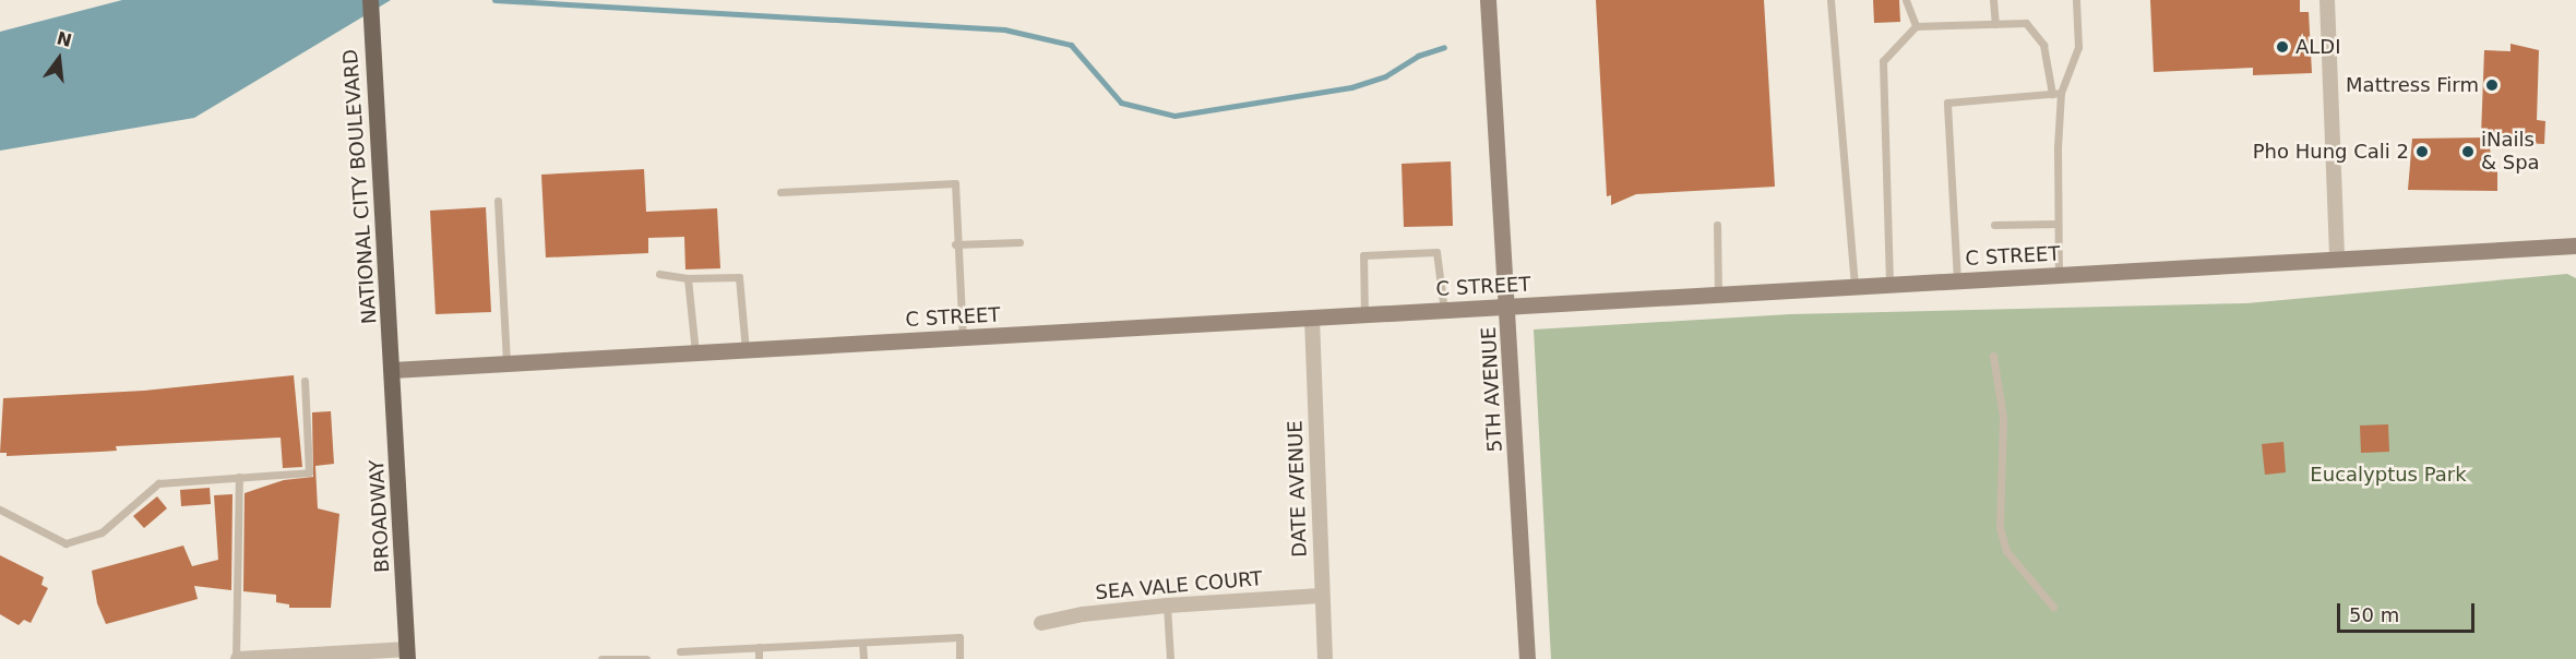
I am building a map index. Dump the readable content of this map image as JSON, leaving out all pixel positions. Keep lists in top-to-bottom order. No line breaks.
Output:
{"streets":{"main road":["NATIONAL CITY BOULEVARD","C STREET","5TH AVENUE","BROADWAY"],"street":["DATE AVENUE","SEA VALE COURT"]},"crossings":[["NATIONAL CITY BOULEVARD","C STREET"],["NATIONAL CITY BOULEVARD","BROADWAY"],["C STREET","5TH AVENUE"],["C STREET","DATE AVENUE"],["C STREET","BROADWAY"],["DATE AVENUE","SEA VALE COURT"]],"parks":["Eucalyptus Park"],"places":["ALDI","Mattress Firm","Pho Hung Cali 2","iNails & Spa"],"scale_bar":"50 m","north":"top"}
